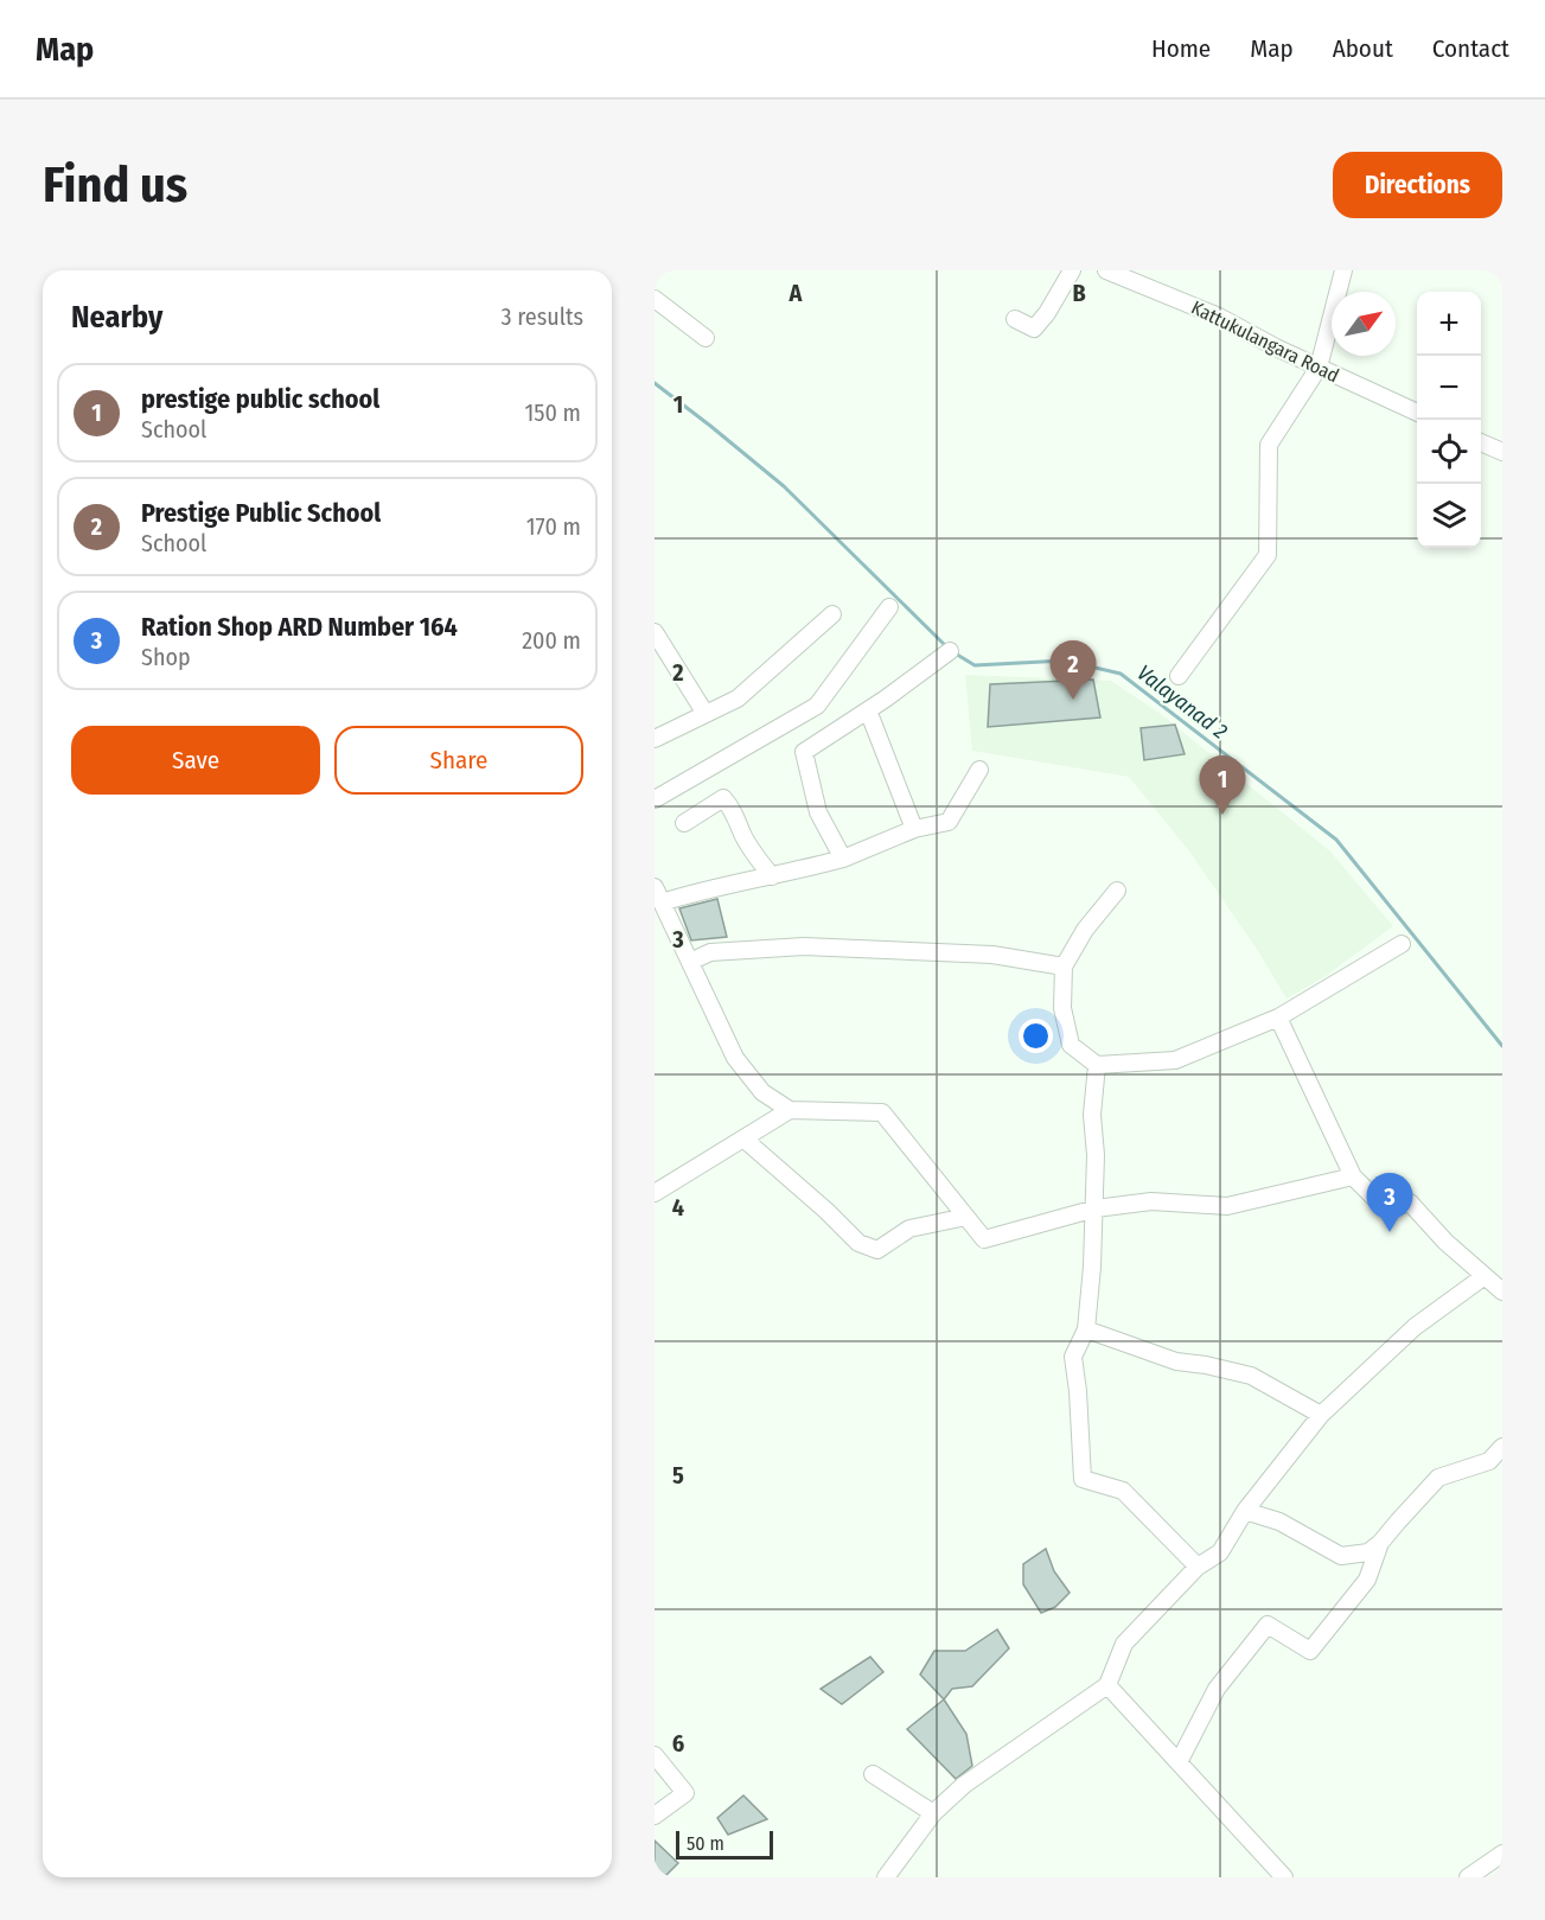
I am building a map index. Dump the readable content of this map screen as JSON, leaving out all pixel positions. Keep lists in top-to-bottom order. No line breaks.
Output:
{"streets":{"street":["Kattukulangara Road"]},"water":["Valayanad 2"],"scale_bar":"50 m","north":"top right","page":{"header":"Map","nav":["Home","Map","About","Contact"],"buttons":["Directions",["Save","Share"]],"title":"Find us","heading":["Nearby","3 results"],"map_buttons":["+","−"],"list":[{"mark":"1","name":"prestige public school","note":"School","value":"150 m"},{"mark":"2","name":"Prestige Public School","note":"School","value":"170 m"},{"mark":"3","name":"Ration Shop ARD Number 164","note":"Shop","value":"200 m"}],"pins":["2","1","3"],"scale":"50 m"},"grid":{"columns":["A","B"],"rows":["1","2","3","4","5","6"]}}
